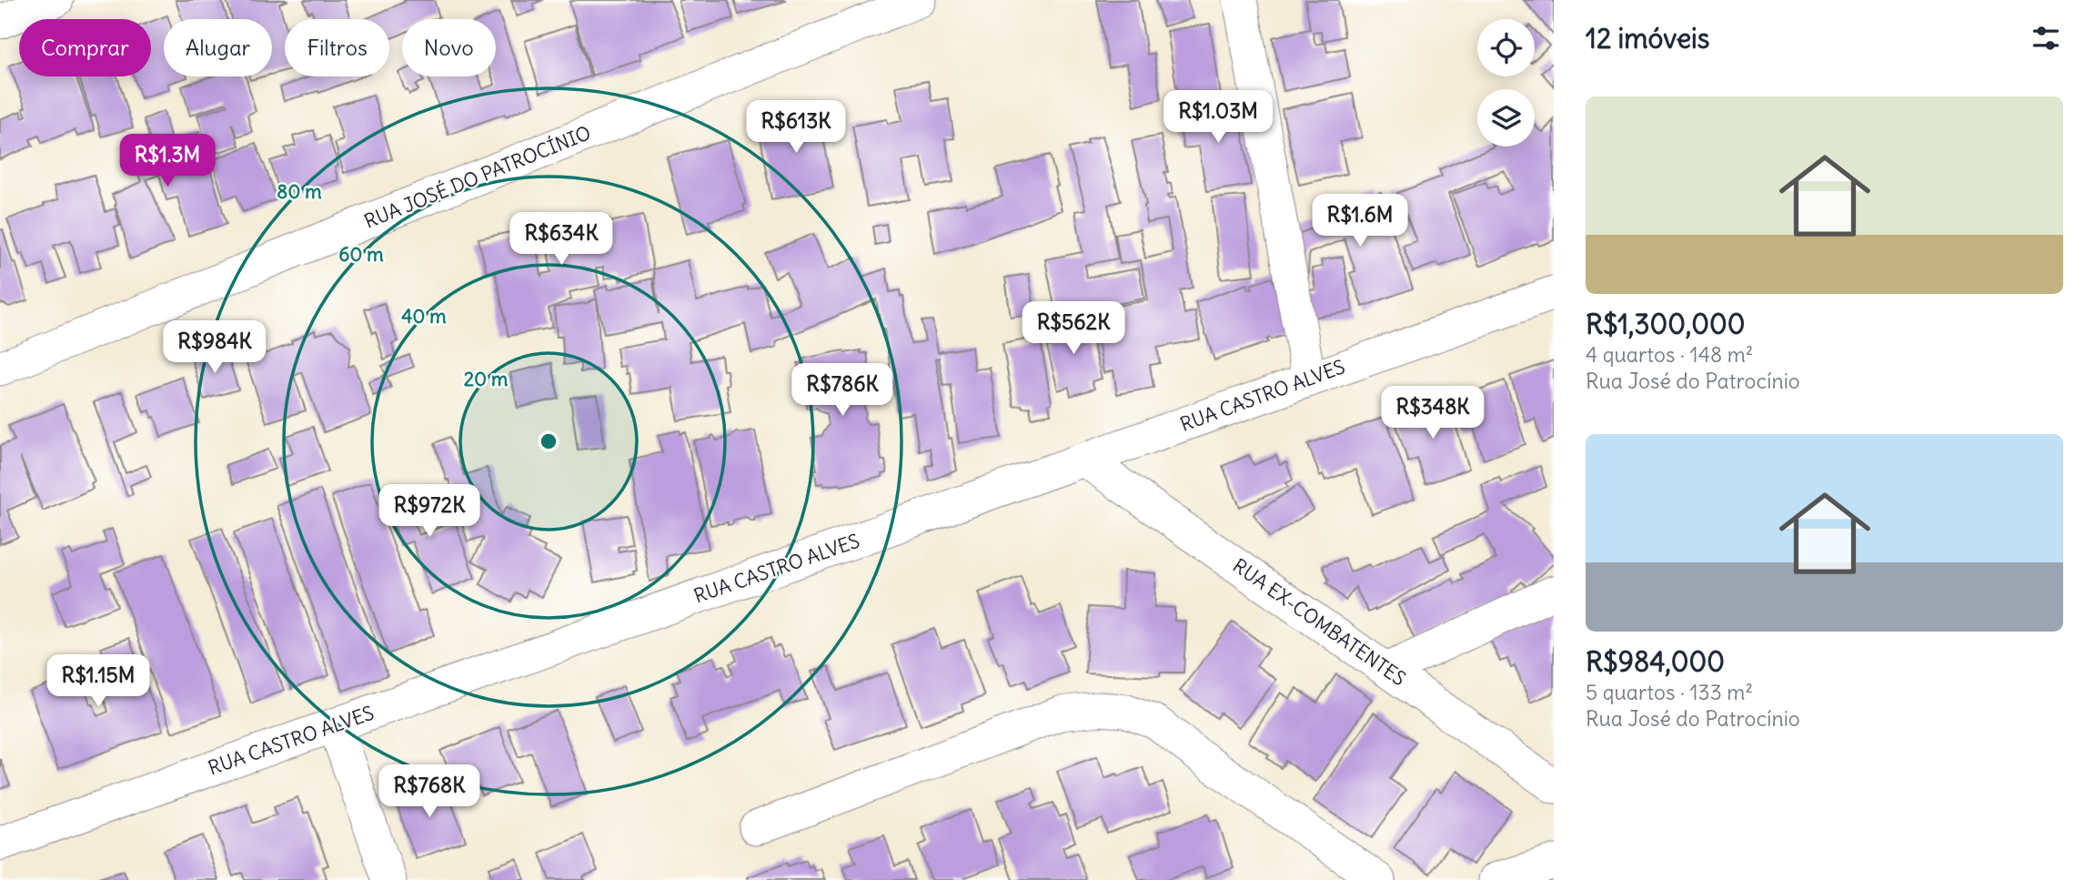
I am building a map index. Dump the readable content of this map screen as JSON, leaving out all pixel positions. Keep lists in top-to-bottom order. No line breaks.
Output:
{"streets":{"street":["RUA JOSÉ DO PATROCÍNIO","RUA CASTRO ALVES","RUA EX-COMBATENTES"]},"crossings":[["RUA CASTRO ALVES","RUA EX-COMBATENTES"]],"page":{"heading":"12 imóveis","chip":["Comprar","Alugar","Filtros","Novo"],"list":[{"name":"R$1,300,000","note":"4 quartos · 148 m² · Rua José do Patrocínio"},{"name":"R$984,000","note":"5 quartos · 133 m² · Rua José do Patrocínio"}],"price":["R$1.03M","R$613K","R$1.3M","R$1.6M","R$634K","R$562K","R$984K","R$786K","R$348K","R$972K","R$1.15M","R$768K"]},"rings":["80 m","60 m","40 m","20 m"]}
